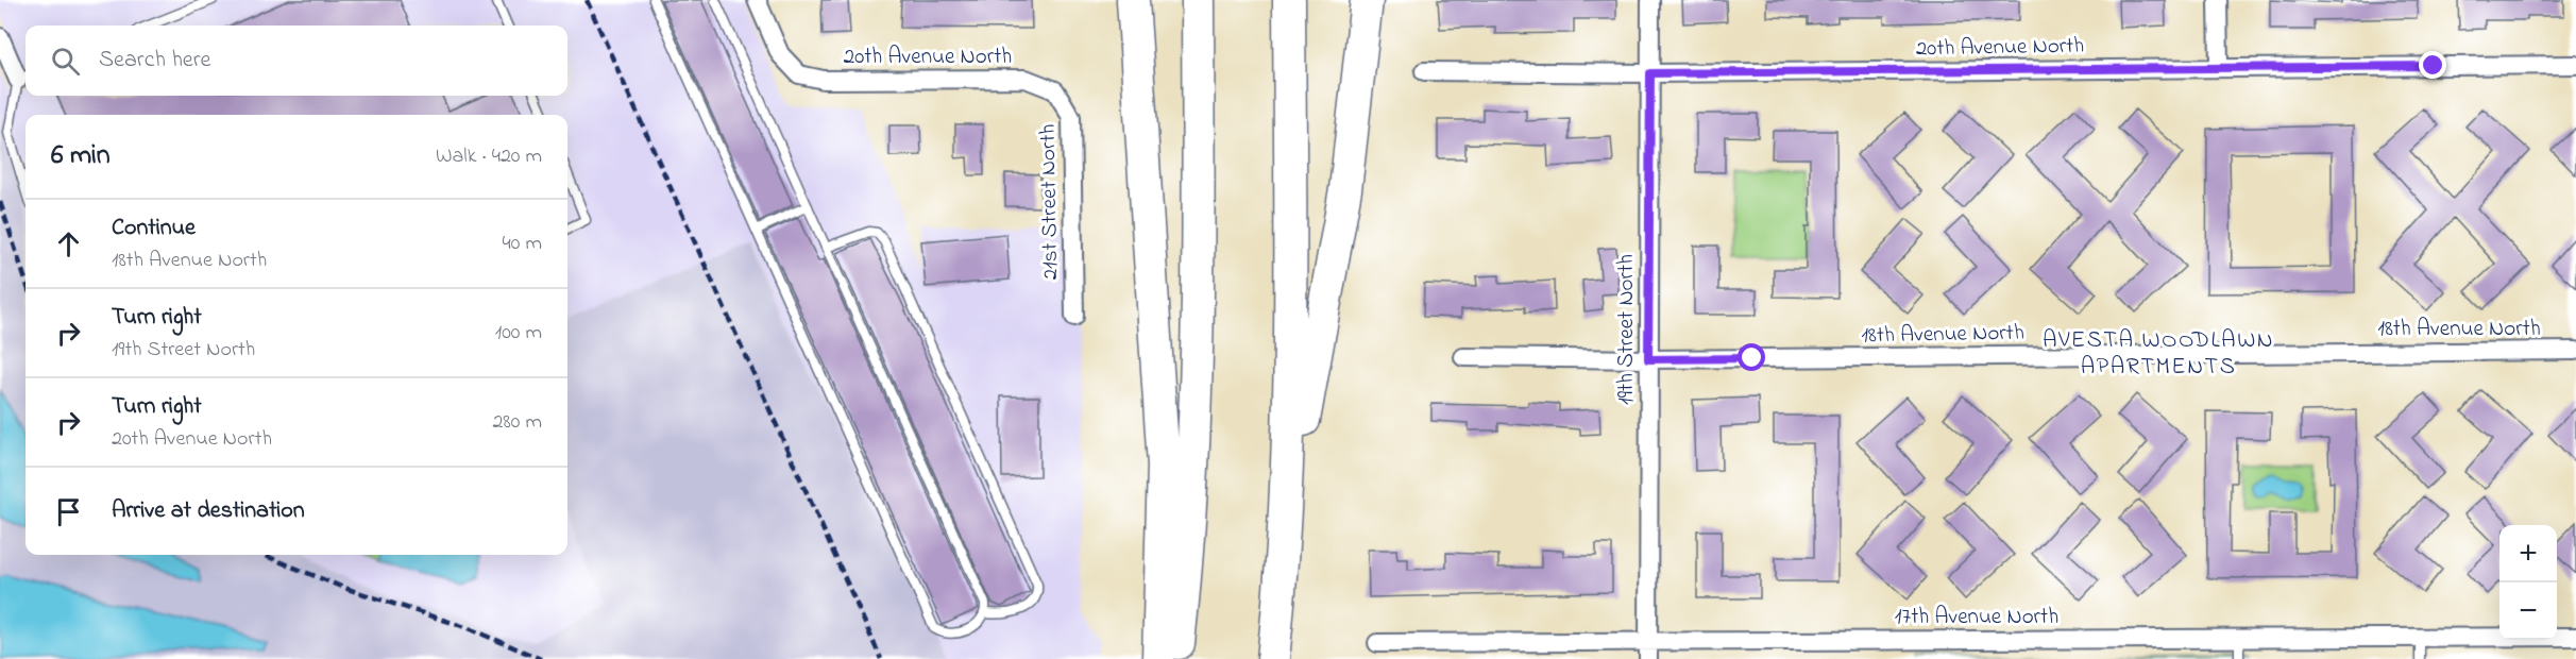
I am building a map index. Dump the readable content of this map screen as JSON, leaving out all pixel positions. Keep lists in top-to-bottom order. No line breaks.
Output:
{"streets":{"street":["20th Avenue North","21st Street North","18th Avenue North","19th Street North","17th Avenue North"]},"crossings":[["20th Avenue North","21st Street North"],["20th Avenue North","19th Street North"],["18th Avenue North","19th Street North"],["19th Street North","17th Avenue North"]],"districts":["AVESTA WOODLAWN APARTMENTS"],"page":{"search":"Search here","heading":["6 min","Walk · 420 m"],"list":[["Continue","18th Avenue North","40 m"],["Turn right","19th Street North","100 m"],["Turn right","20th Avenue North","280 m"],"Arrive at destination"],"map_buttons":["+","−"]}}
